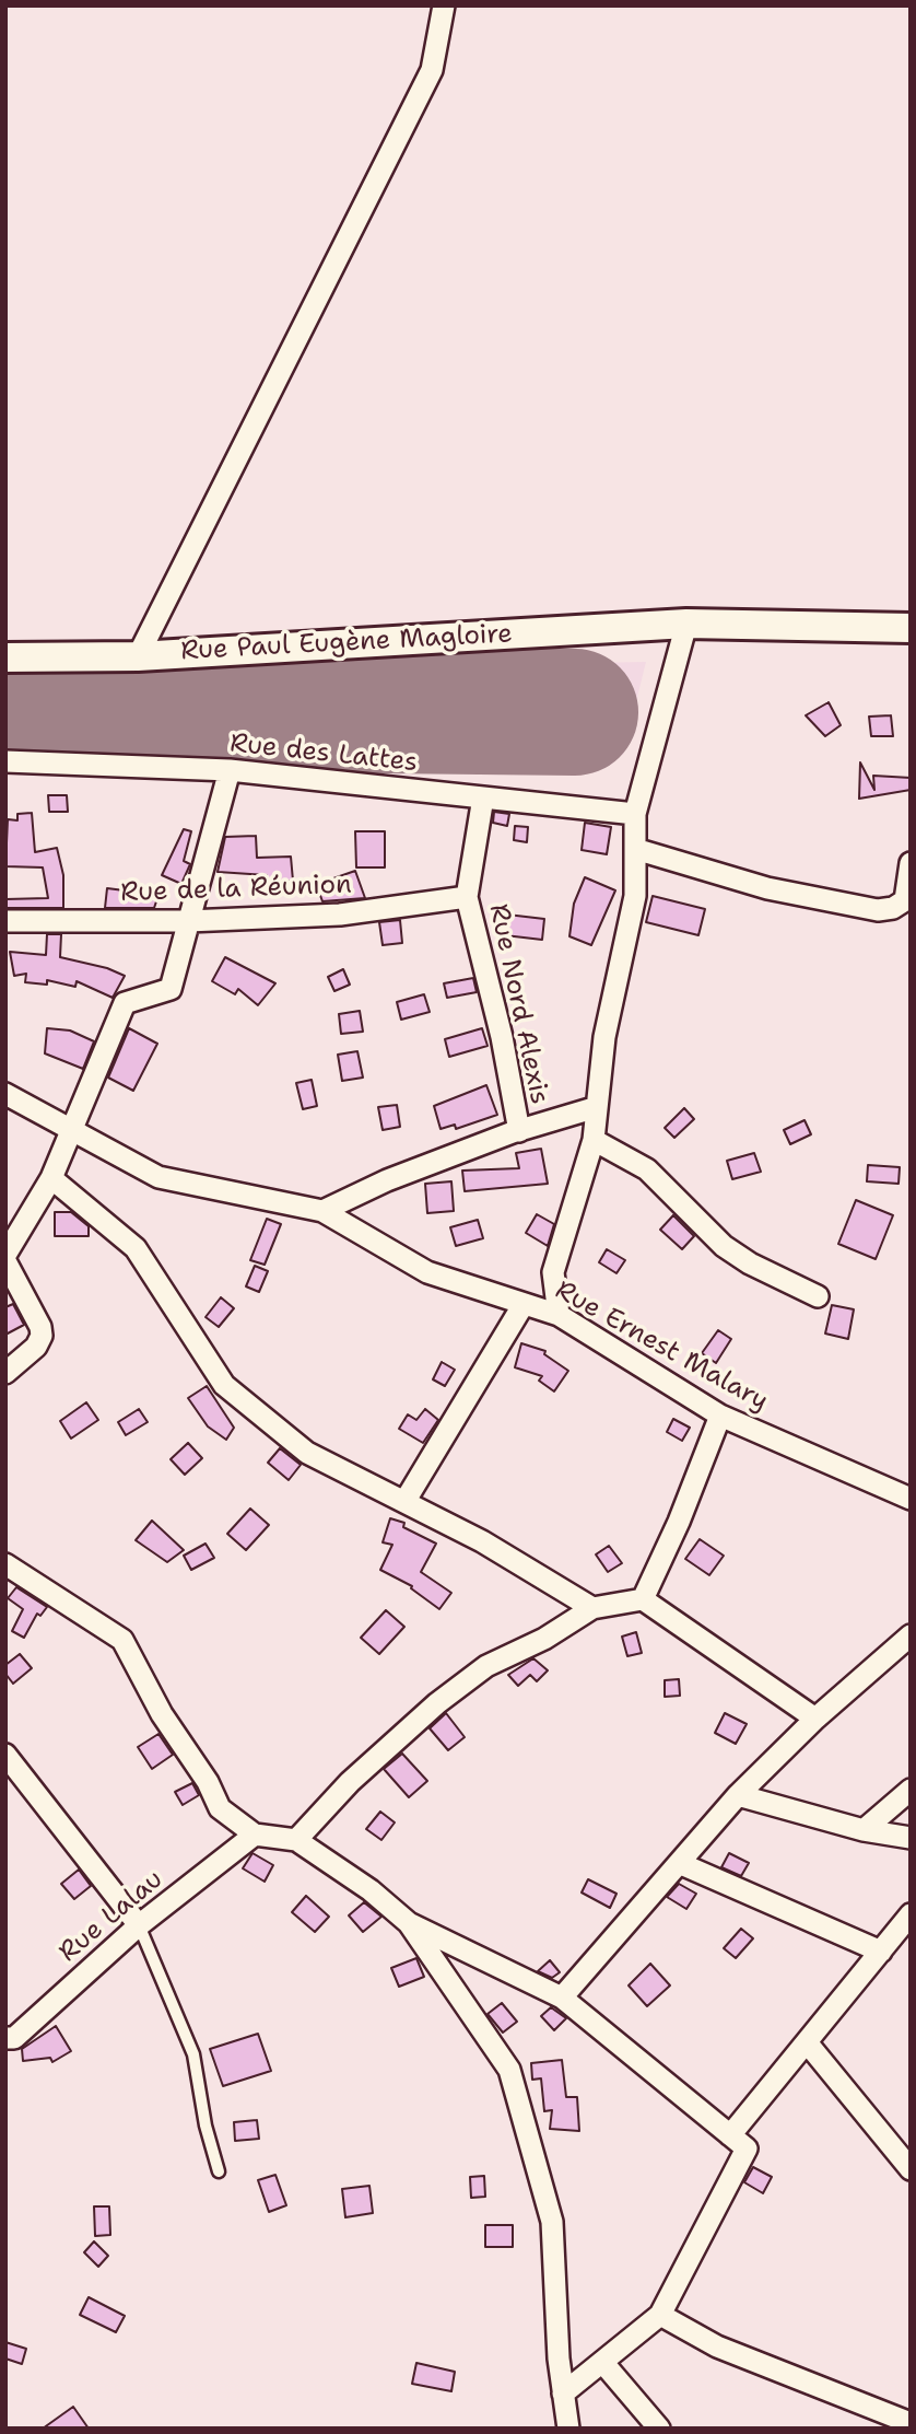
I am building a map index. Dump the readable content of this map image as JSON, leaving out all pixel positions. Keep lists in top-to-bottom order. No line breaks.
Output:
{"streets":{"main road":["Rue Paul Eugène Magloire"],"street":["Rue des Lattes","Rue de la Réunion","Rue Nord Alexis","Rue Ernest Malary","Rue Lalau"]},"crossings":[["Rue des Lattes","Rue Nord Alexis"],["Rue de la Réunion","Rue Nord Alexis"]]}
